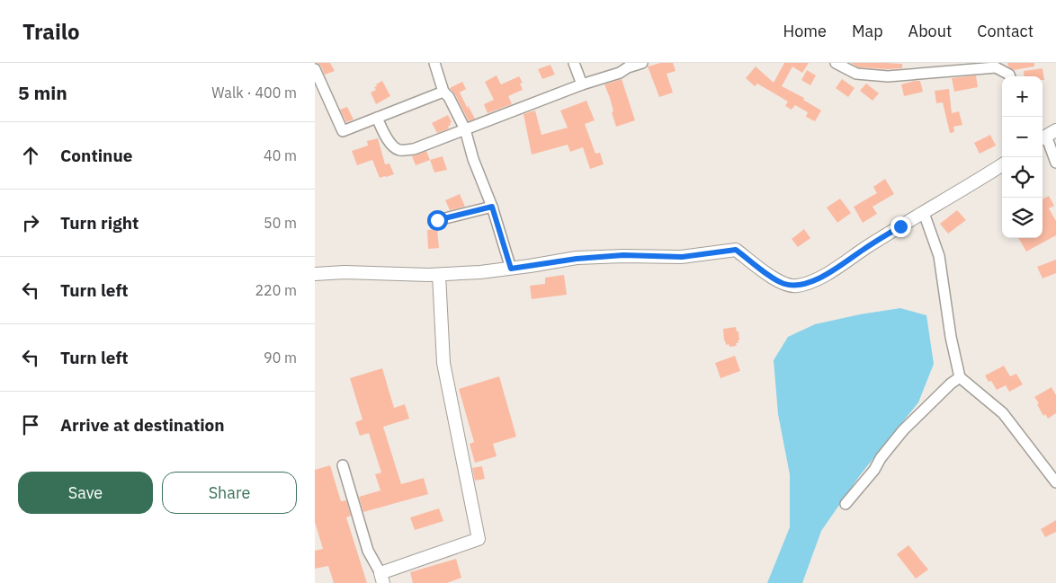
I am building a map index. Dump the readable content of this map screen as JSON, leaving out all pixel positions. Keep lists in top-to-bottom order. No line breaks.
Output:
{"page":{"header":"Trailo","nav":["Home","Map","About","Contact"],"heading":["5 min","Walk · 400 m"],"map_buttons":["+","−"],"list":[["Continue","40 m"],["Turn right","50 m"],["Turn left","220 m"],["Turn left","90 m"],"Arrive at destination"],"buttons":["Save","Share"]}}
